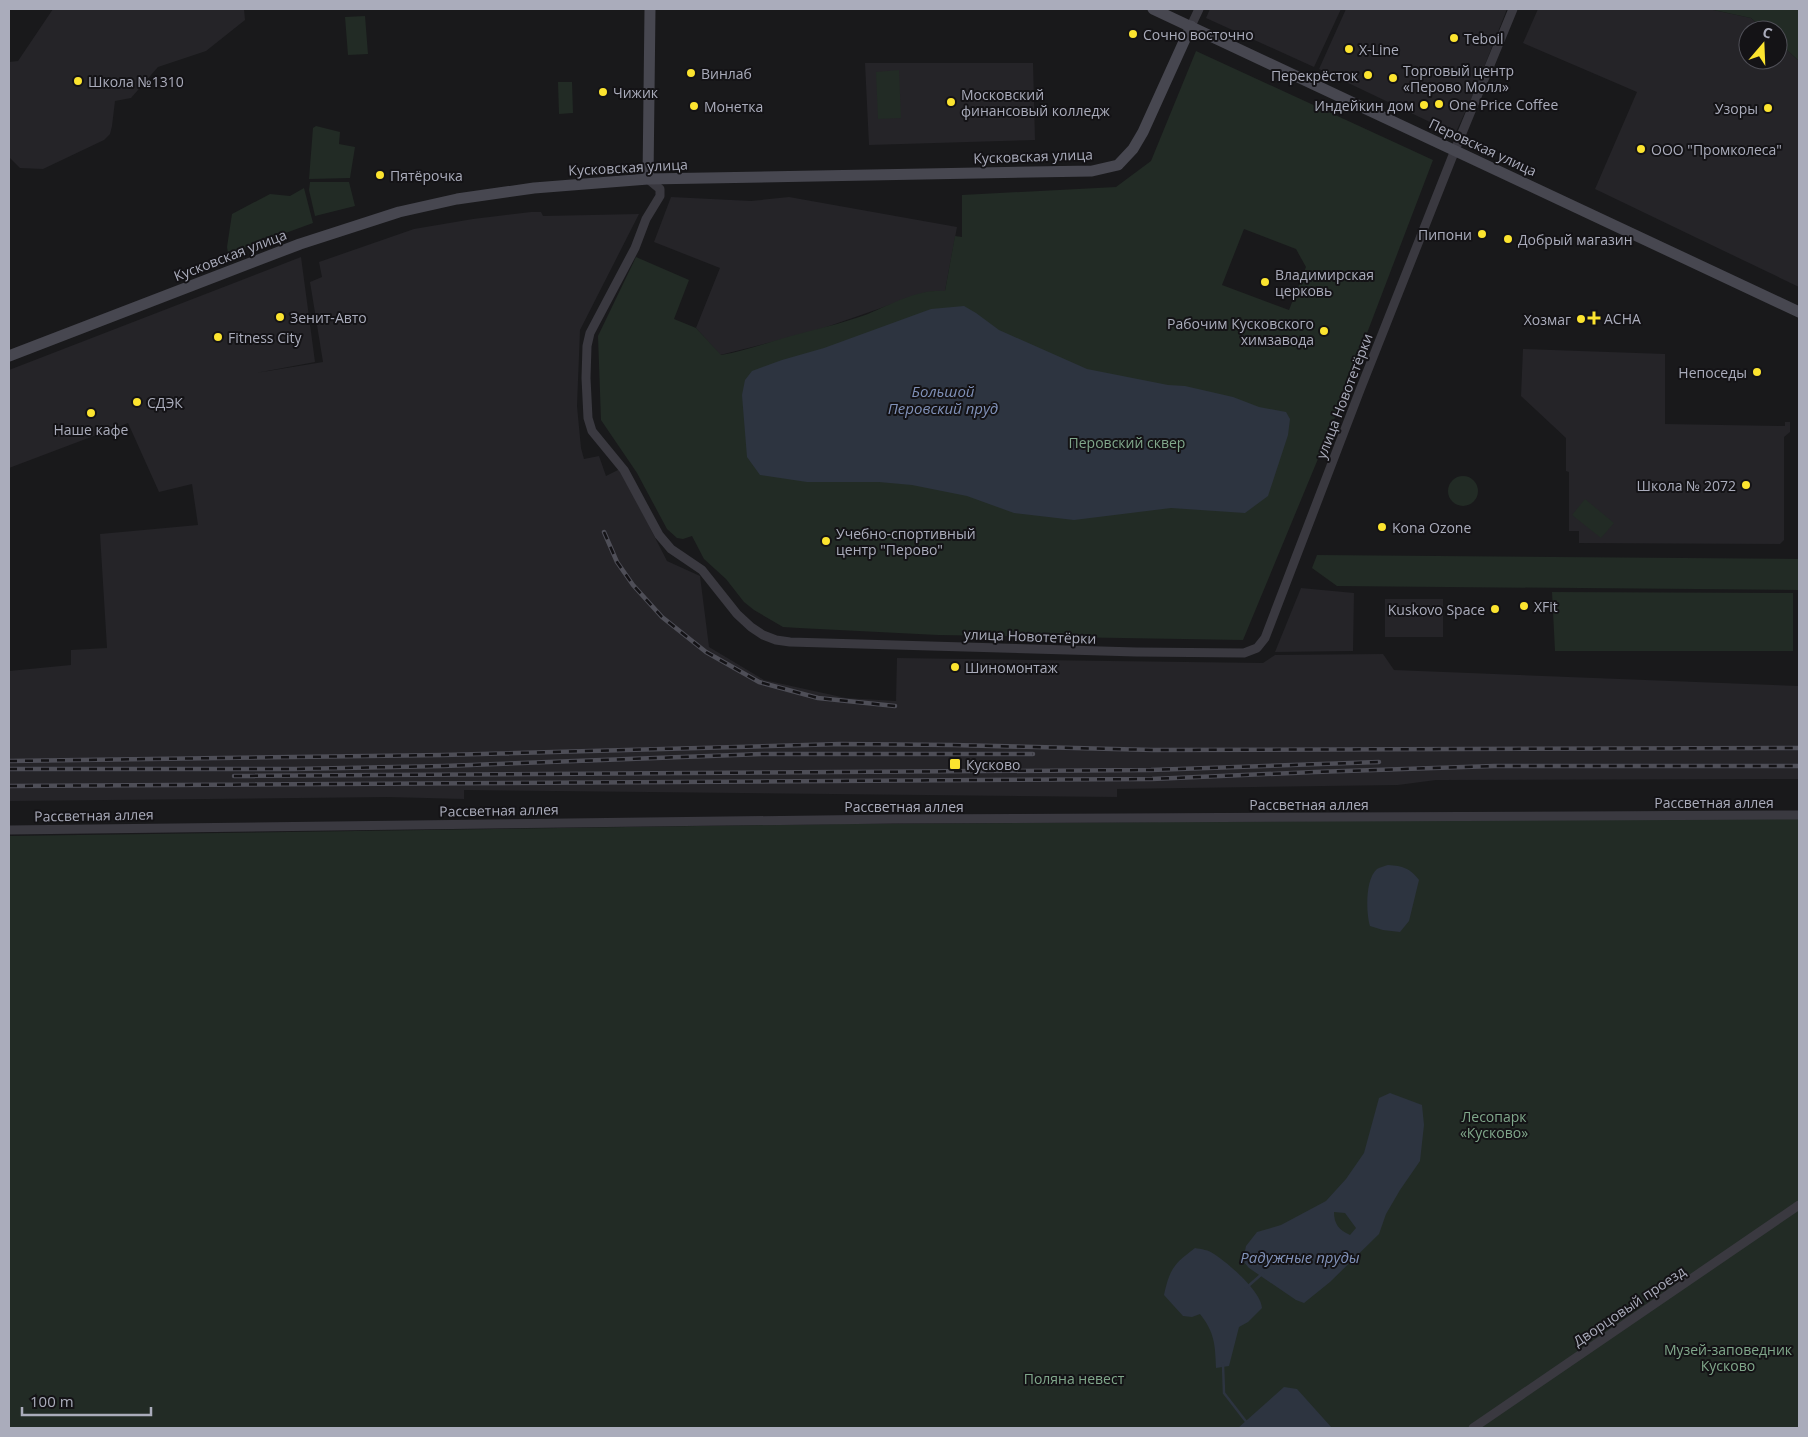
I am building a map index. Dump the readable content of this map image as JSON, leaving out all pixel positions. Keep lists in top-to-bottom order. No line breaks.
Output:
{"streets":{"street":["Перовская улица","Кусковская улица","улица Новотетёрки","Рассветная аллея","Дворцовый проезд"]},"crossings":[["Перовская улица","Кусковская улица"],["Перовская улица","улица Новотетёрки"],["Кусковская улица","улица Новотетёрки"]],"water":["Большой Перовский пруд","Радужные пруды"],"parks":["Перовский сквер","Лесопарк «Кусково»","Музей-заповедник Кусково","Поляна невест"],"places":{"other":["Сочно восточно","Teboil","X-Line","Винлаб","Перекрёсток","Торговый центр «Перово Молл»","Школа №1310","Чижик","Московский финансовый колледж","One Price Coffee","Индейкин дом","Монетка","Узоры","ООО \"Промколеса\"","Пятёрочка","Пипони","Добрый магазин","Владимирская церковь","Зенит-Авто","Хозмаг","Рабочим Кусковского химзавода","Fitness City","Непоседы","СДЭК","Наше кафе","Школа № 2072","Kona Ozone","Учебно-спортивный центр \"Перово\"","XFit","Kuskovo Space","Шиномонтаж"],"health":["АСНА"],"transit":["Кусково"]},"scale_bar":"100 m","north":"top"}
